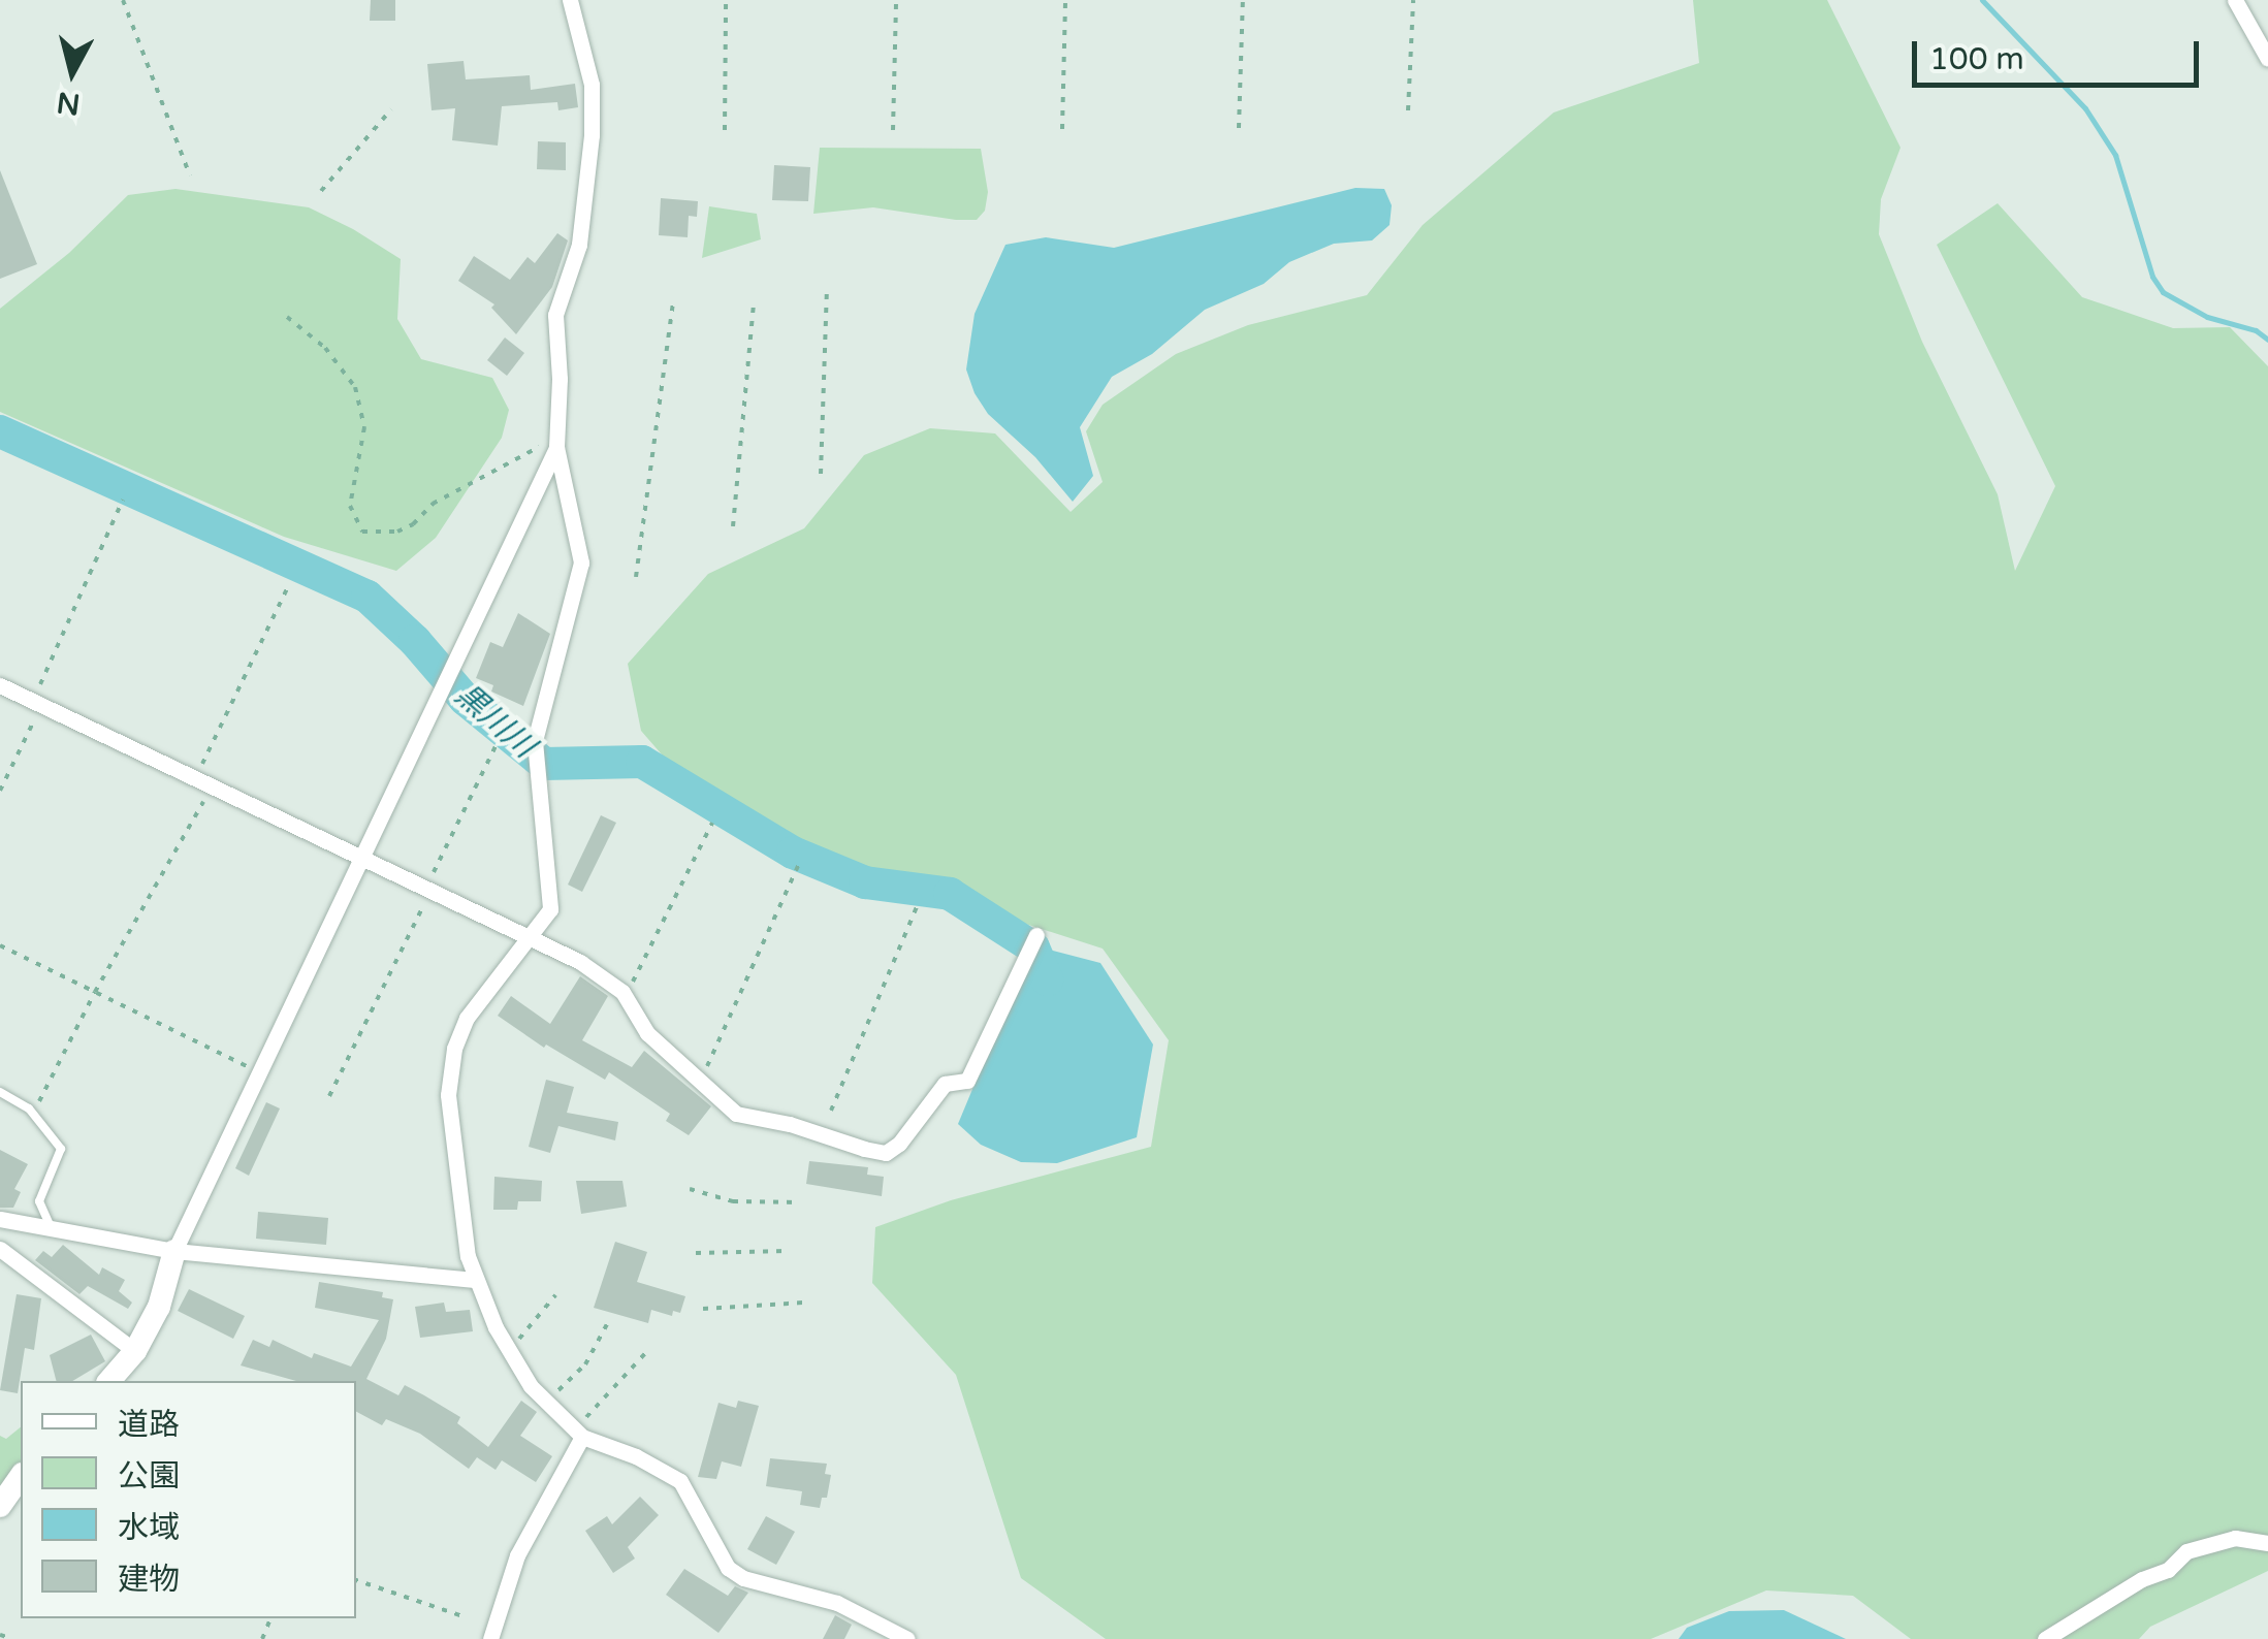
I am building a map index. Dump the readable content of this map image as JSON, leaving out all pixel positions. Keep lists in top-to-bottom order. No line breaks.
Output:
{"water":["黒川川"],"legend":["道路","公園","水域","建物"],"scale_bar":"100 m","north":"bottom"}
